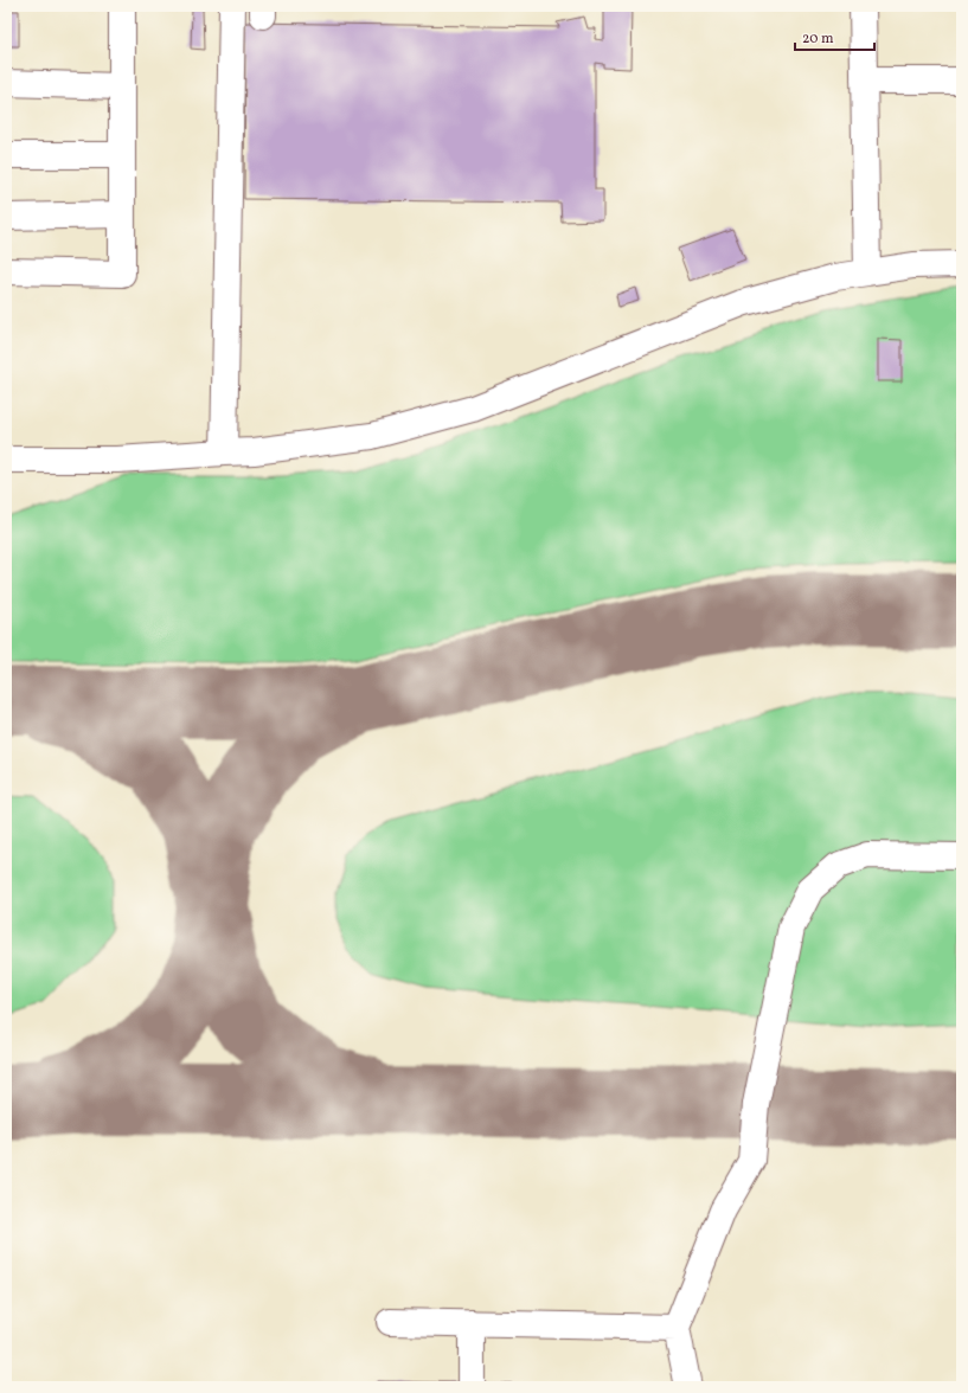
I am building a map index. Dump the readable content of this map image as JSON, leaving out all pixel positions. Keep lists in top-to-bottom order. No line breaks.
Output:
{"scale_bar":"20 m"}
